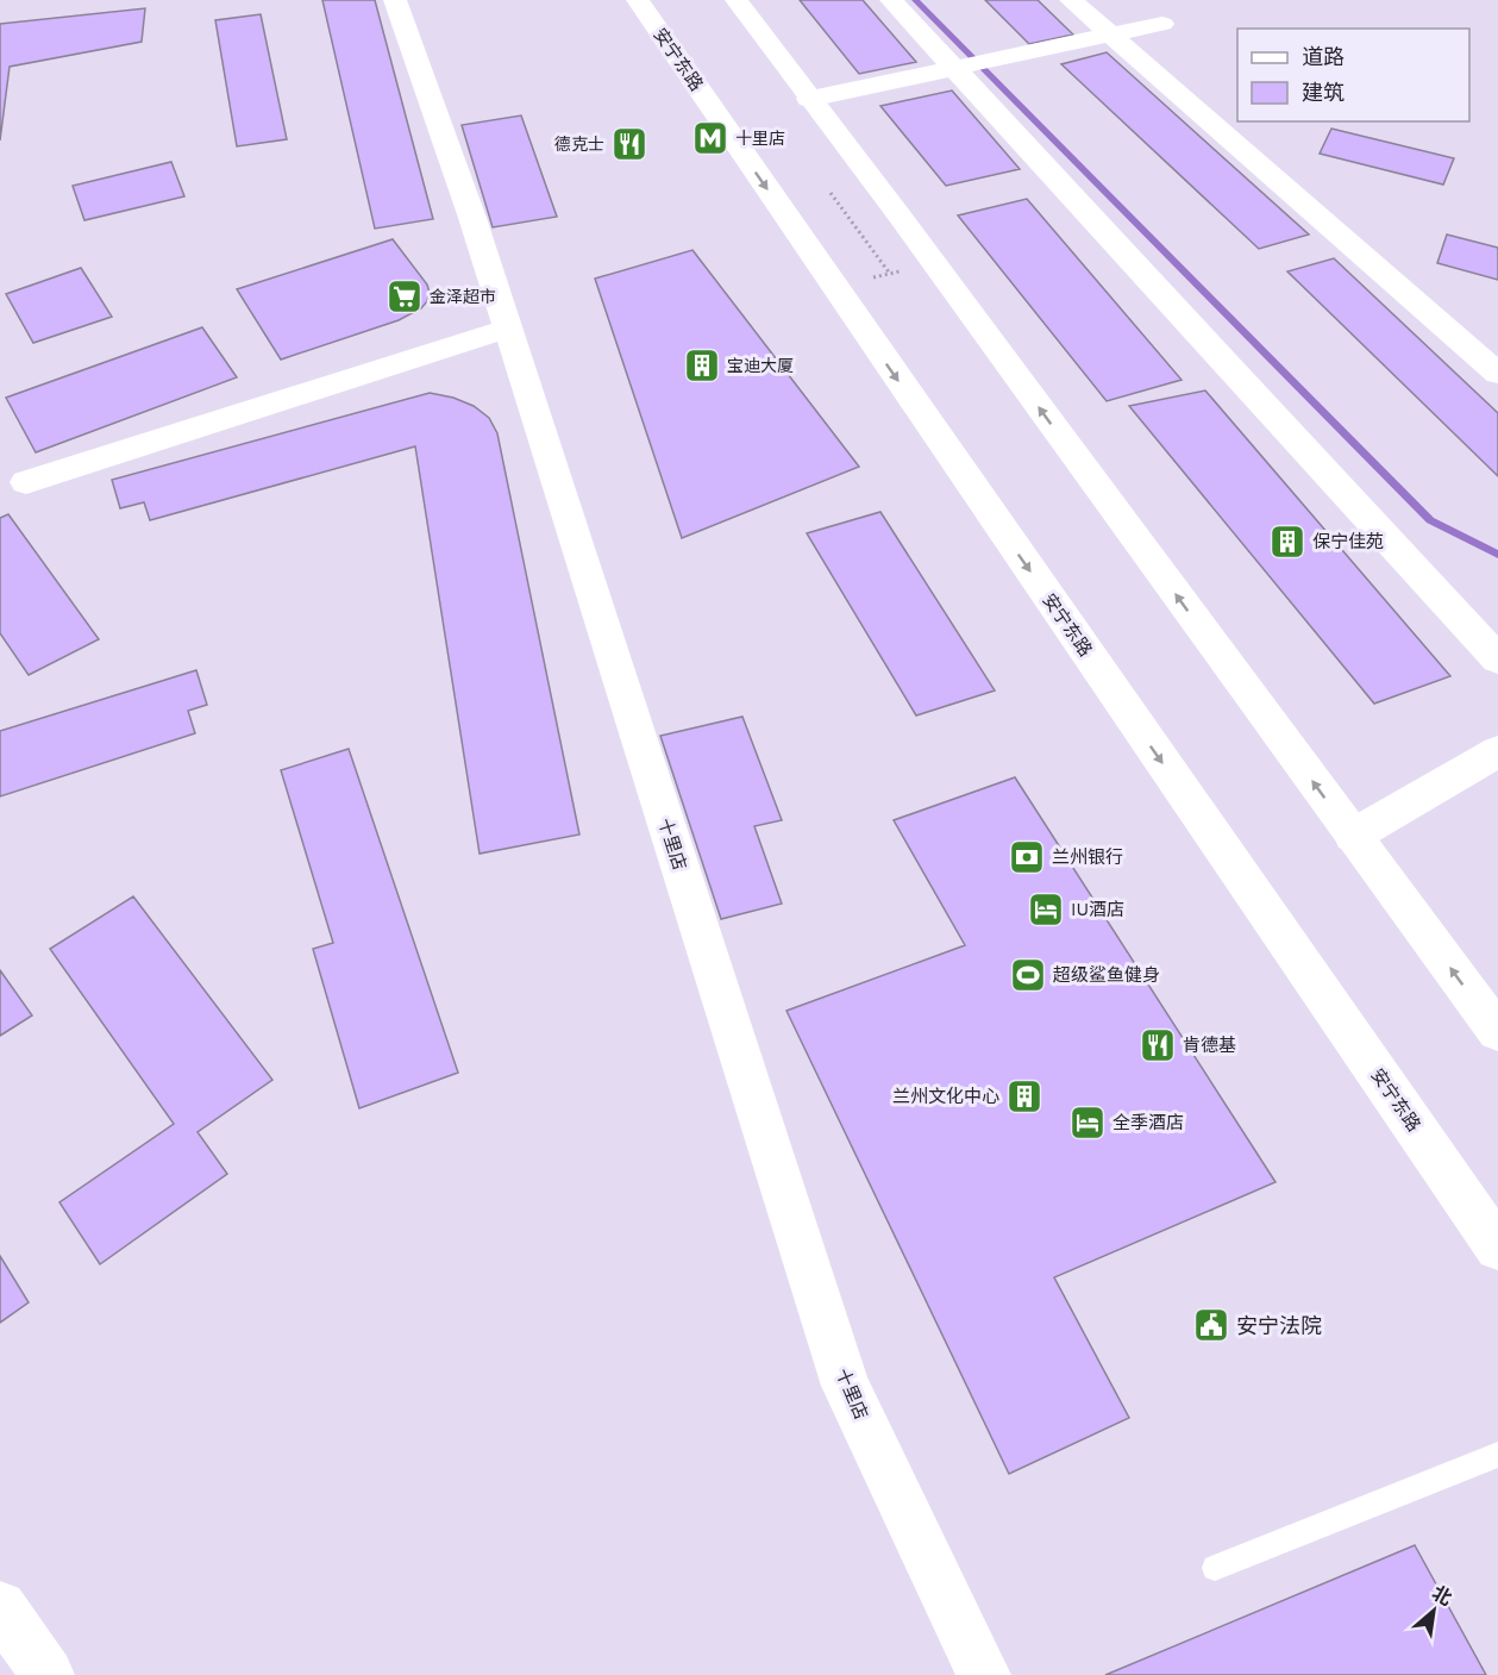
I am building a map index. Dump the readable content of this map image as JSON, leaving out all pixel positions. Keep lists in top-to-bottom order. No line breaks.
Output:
{"streets":{"street":["安宁东路","十里店"]},"places":{"metro station":["十里店"],"restaurant":["德克士","肯德基"],"supermarket":["金泽超市"],"building":["宝迪大厦","保宁佳苑","兰州文化中心"],"bank":["兰州银行"],"hotel":["IU酒店","全季酒店"],"sports":["超级鲨鱼健身"],"public building":["安宁法院"]},"legend":["道路","建筑"],"north":"top right"}
